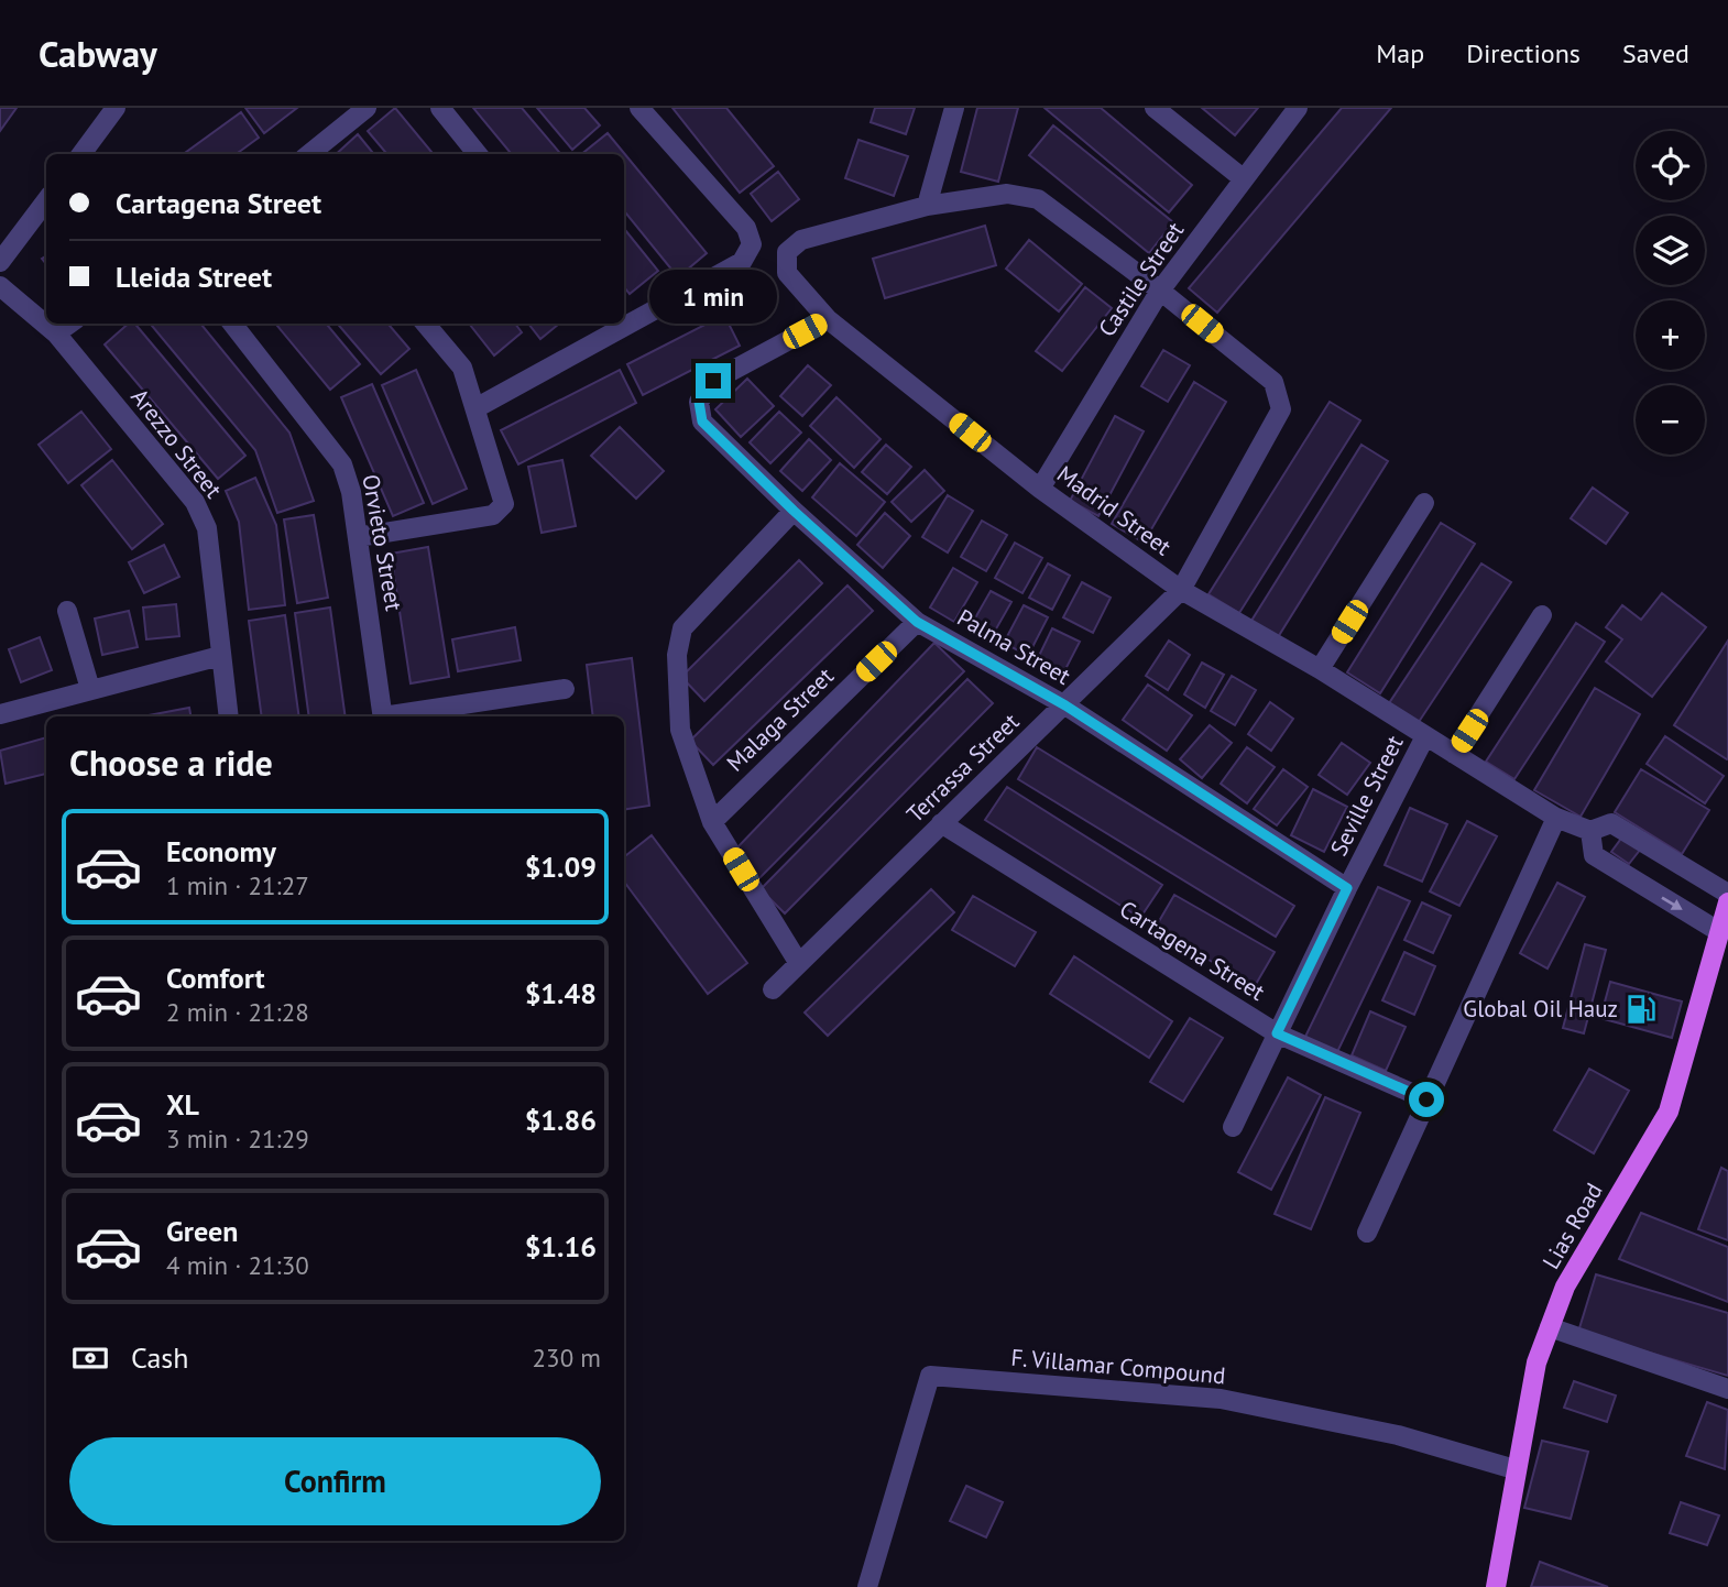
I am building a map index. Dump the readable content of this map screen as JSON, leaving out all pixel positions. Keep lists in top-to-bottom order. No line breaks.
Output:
{"streets":{"main road":["Lias Road"],"street":["Castile Street","Arezzo Street","Madrid Street","Orvieto Street","Palma Street","Malaga Street","Terrassa Street","Seville Street","Cartagena Street","F. Villamar Compound"]},"crossings":[["Castile Street","Madrid Street"],["Castile Street","Terrassa Street"],["Madrid Street","Palma Street"],["Madrid Street","Terrassa Street"],["Madrid Street","Seville Street"],["Palma Street","Malaga Street"],["Palma Street","Terrassa Street"],["Palma Street","Seville Street"],["Terrassa Street","Cartagena Street"],["Seville Street","Cartagena Street"],["Lias Road","F. Villamar Compound"]],"places":{"fuel station":["Global Oil Hauz"]},"page":{"header":"Cabway","nav":["Map","Directions","Saved"],"map_buttons":["+","−"],"banner":["Cartagena Street","Lleida Street"],"bubble":"1 min","heading":"Choose a ride","list":[{"name":"Economy","note":"1 min · 21:27","value":"$1.09"},{"name":"Comfort","note":"2 min · 21:28","value":"$1.48"},{"name":"XL","note":"3 min · 21:29","value":"$1.86"},{"name":"Green","note":"4 min · 21:30","value":"$1.16"}],"pay":["Cash","230 m"],"buttons":"Confirm"}}
